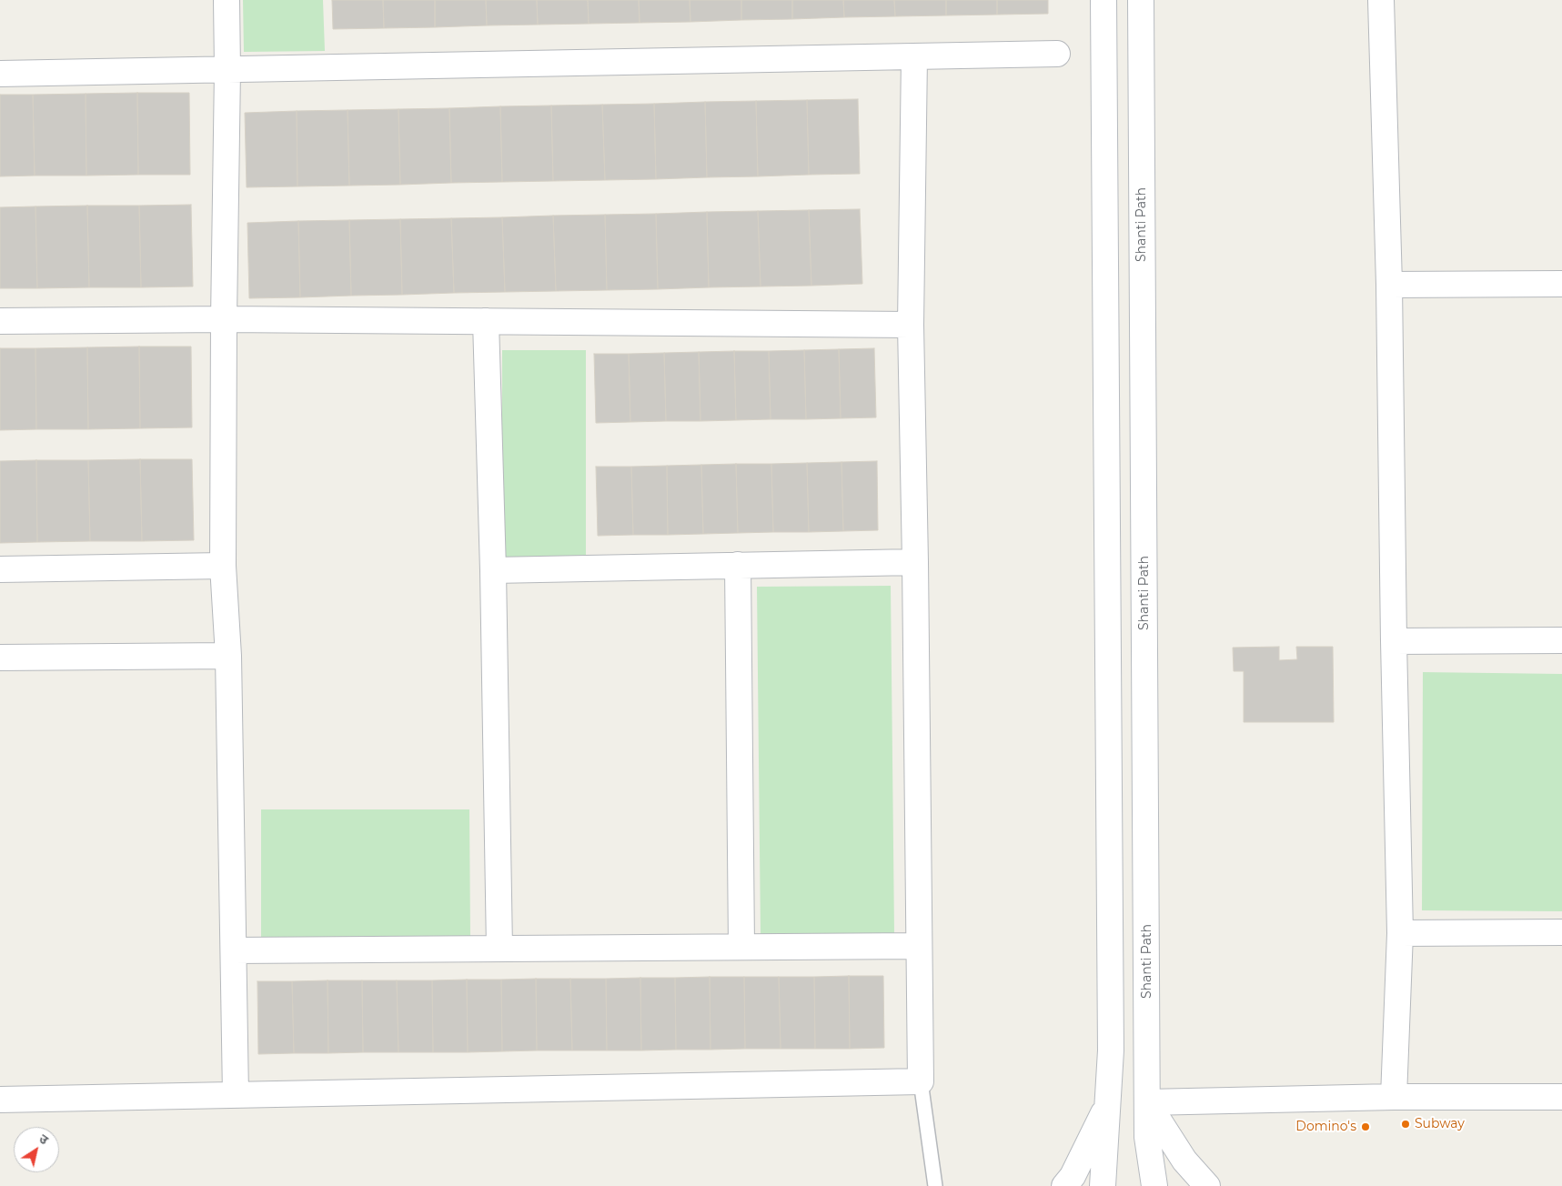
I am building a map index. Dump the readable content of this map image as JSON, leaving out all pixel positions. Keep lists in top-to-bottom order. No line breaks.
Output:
{"streets":{"street":["Shanti Path"]},"places":["Subway","Domino's"],"north":"top right"}
